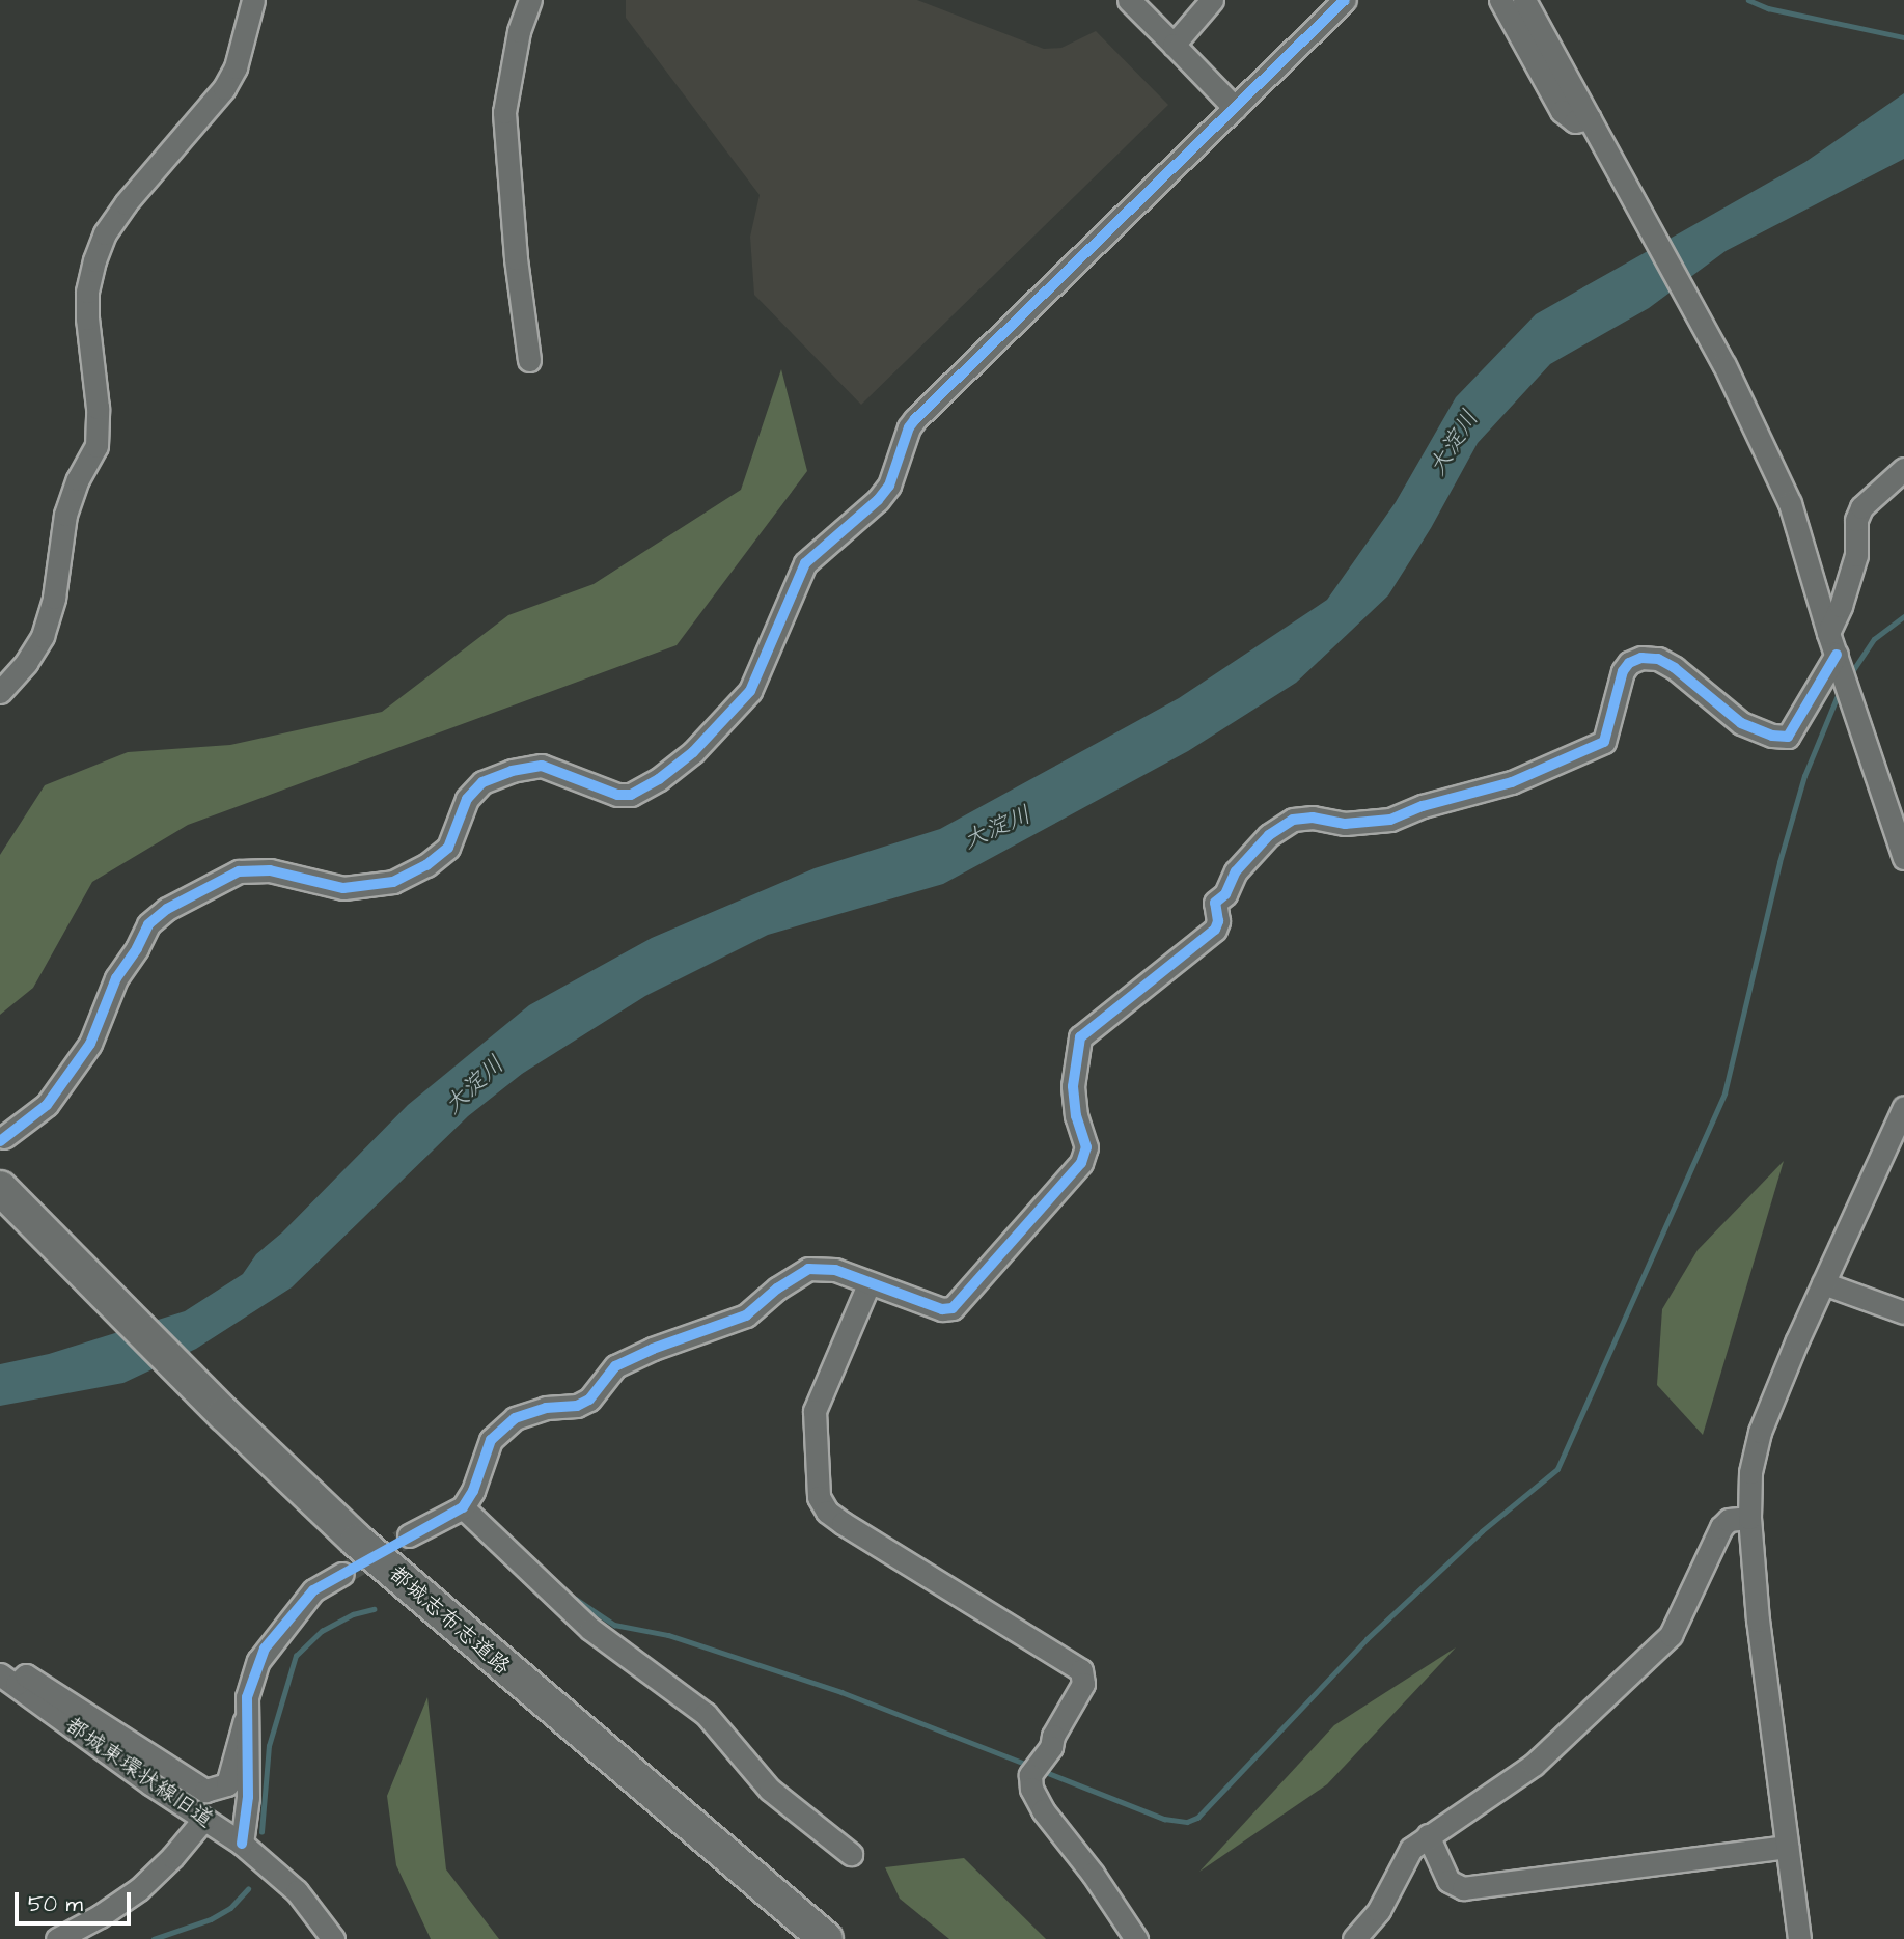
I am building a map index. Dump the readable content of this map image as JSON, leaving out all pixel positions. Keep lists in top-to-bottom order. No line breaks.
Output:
{"streets":{"highway":["都城志布志道路"],"street":["都城東環状線旧道"]},"water":["大淀川"],"scale_bar":"50 m"}
